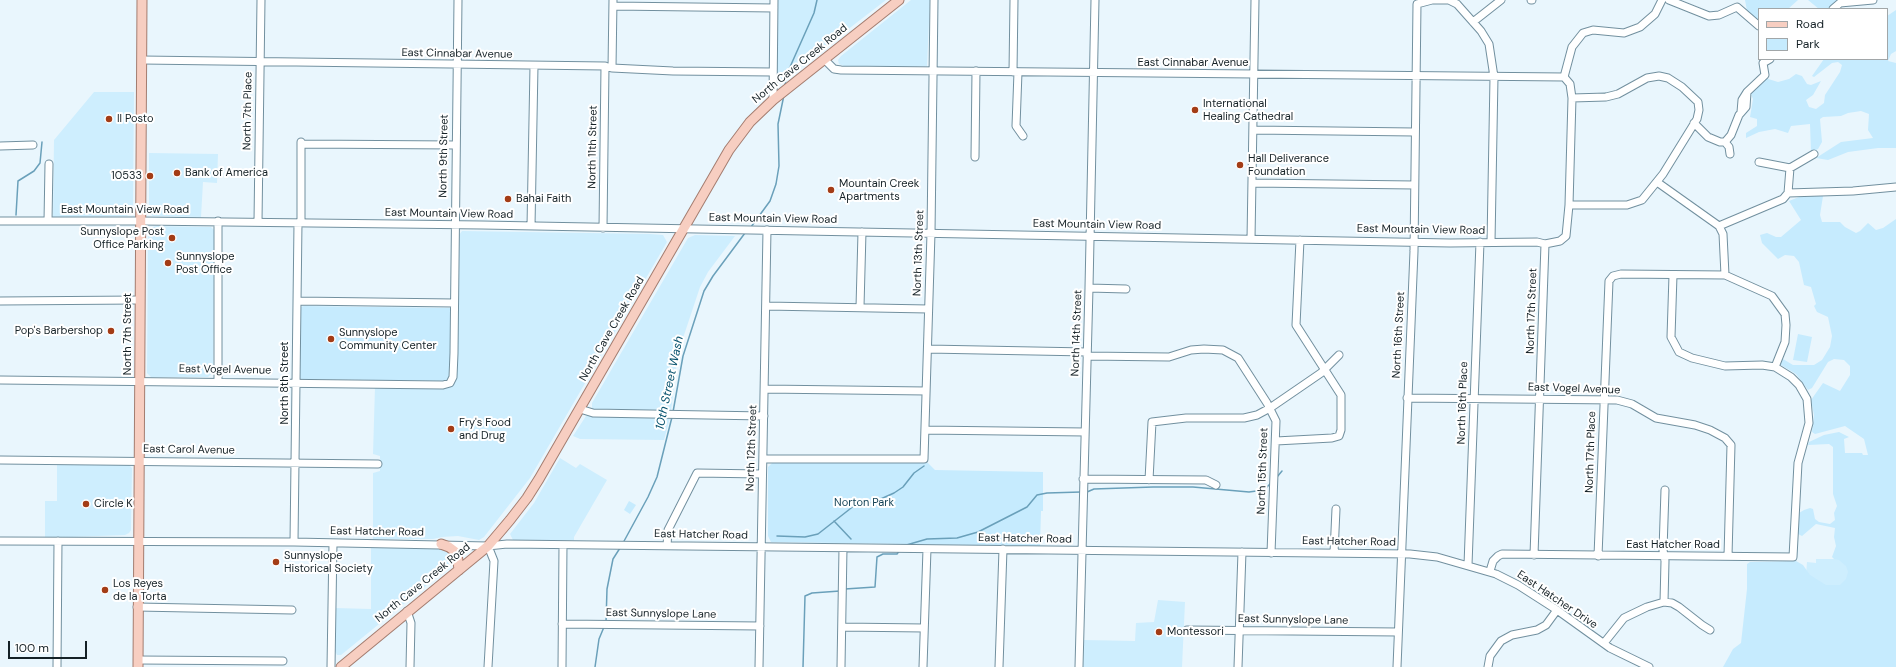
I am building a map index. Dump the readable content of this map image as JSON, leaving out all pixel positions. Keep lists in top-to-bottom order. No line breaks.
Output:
{"streets":{"main road":["North Cave Creek Road","North 7th Street"],"street":["East Cinnabar Avenue","North 7th Place","North 11th Street","North 9th Street","East Mountain View Road","North 13th Street","North 17th Street","North 14th Street","North 16th Street","East Vogel Avenue","North 8th Street","North 16th Place","North 12th Street","East Carol Avenue","North 17th Place","North 15th Street","East Hatcher Road","East Hatcher Drive","East Sunnyslope Lane"]},"crossings":[["East Cinnabar Avenue","North Cave Creek Road"],["East Cinnabar Avenue","North 7th Place"],["East Cinnabar Avenue","North 11th Street"],["East Cinnabar Avenue","North 9th Street"],["East Cinnabar Avenue","North 13th Street"],["East Cinnabar Avenue","North 14th Street"],["East Cinnabar Avenue","North 7th Street"],["East Cinnabar Avenue","North 16th Street"],["North Cave Creek Road","East Mountain View Road"],["North Cave Creek Road","East Hatcher Road"],["North 7th Place","East Mountain View Road"],["North 11th Street","East Mountain View Road"],["North 9th Street","East Mountain View Road"],["North 9th Street","East Vogel Avenue"],["North 9th Street","North 8th Street"],["East Mountain View Road","North 13th Street"],["East Mountain View Road","North 17th Street"],["East Mountain View Road","North 14th Street"],["East Mountain View Road","North 7th Street"],["East Mountain View Road","North 16th Street"],["East Mountain View Road","North 8th Street"],["East Mountain View Road","North 16th Place"],["East Mountain View Road","North 12th Street"],["North 13th Street","North 12th Street"],["North 17th Street","East Vogel Avenue"],["North 17th Street","East Hatcher Road"],["North 14th Street","North 15th Street"],["North 14th Street","East Hatcher Road"],["North 7th Street","East Vogel Avenue"],["North 7th Street","East Carol Avenue"],["North 7th Street","East Hatcher Road"],["North 16th Street","East Vogel Avenue"],["North 16th Street","East Hatcher Road"],["North 16th Street","East Hatcher Drive"],["North 16th Street","East Sunnyslope Lane"],["East Vogel Avenue","North 8th Street"],["East Vogel Avenue","North 16th Place"],["East Vogel Avenue","North 17th Place"],["East Vogel Avenue","East Hatcher Road"],["North 8th Street","East Carol Avenue"],["North 8th Street","East Hatcher Road"],["North 16th Place","East Hatcher Drive"],["North 12th Street","East Hatcher Road"],["North 12th Street","East Sunnyslope Lane"],["North 17th Place","East Hatcher Road"],["North 15th Street","East Hatcher Road"],["East Hatcher Road","East Hatcher Drive"]],"water":["10th Street Wash"],"parks":["Norton Park"],"places":["International Healing Cathedral","Il Posto","Hall Deliverance Foundation","Bank of America","10533","Mountain Creek Apartments","Bahai Faith","Sunnyslope Post Office Parking","Sunnyslope Post Office","Pop's Barbershop","Sunnyslope Community Center","Fry's Food and Drug","Circle K","Sunnyslope Historical Society","Los Reyes de la Torta","Montessori"],"legend":["Road","Park"],"scale_bar":"100 m"}
